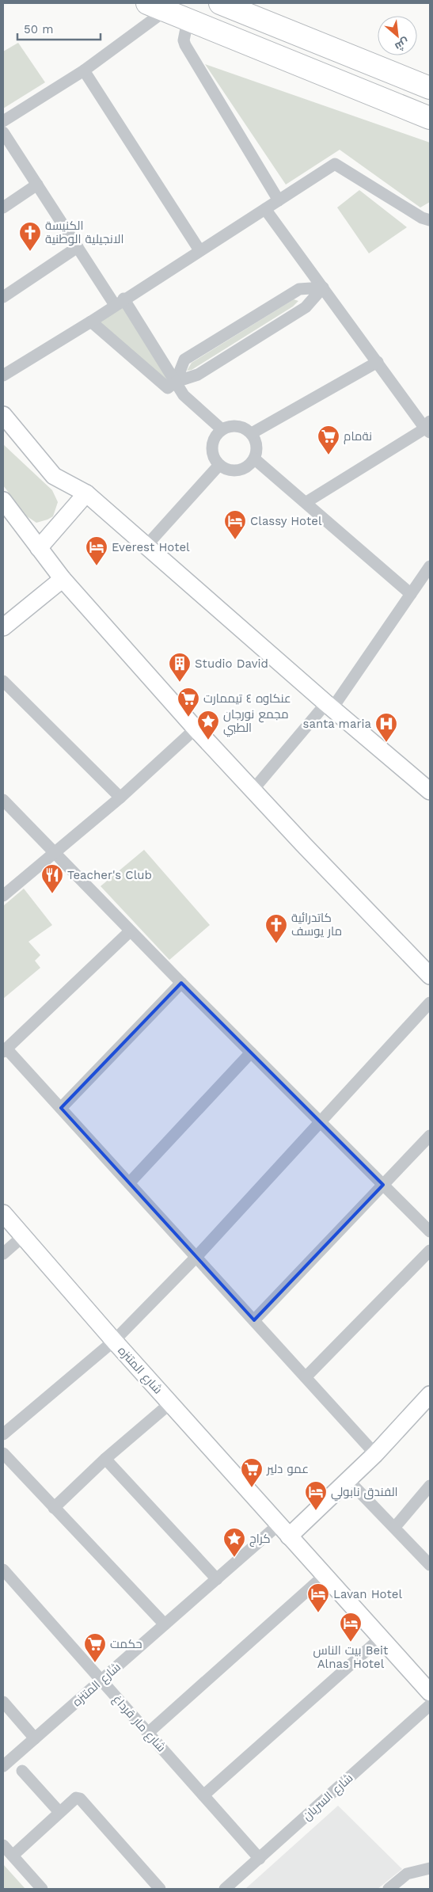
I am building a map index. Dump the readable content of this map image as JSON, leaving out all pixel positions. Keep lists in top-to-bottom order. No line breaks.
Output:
{"streets":{"street":["شارع المتنزه","شارع مار قرداغ","شارع السريان"]},"crossings":[["شارع المتنزه","شارع مار قرداغ"],["شارع مار قرداغ","شارع السريان"]],"places":{"church":["الكنيسة الانجيلية الوطنية","كاتدرائية مار يوسف"],"supermarket":["نةمام","عنكاوه ٤ تيممارت","عمو دلير","حكمت"],"hotel":["Classy Hotel","Everest Hotel","الفندق نابولي","Lavan Hotel","بيت الناس Beit Alnas Hotel"],"building":["Studio David"],"place":["مجمع نورجان الطبي","كراج"],"hospital":["santa maria"],"restaurant":["Teacher's Club"]},"scale_bar":"50 m","north":"bottom right"}
